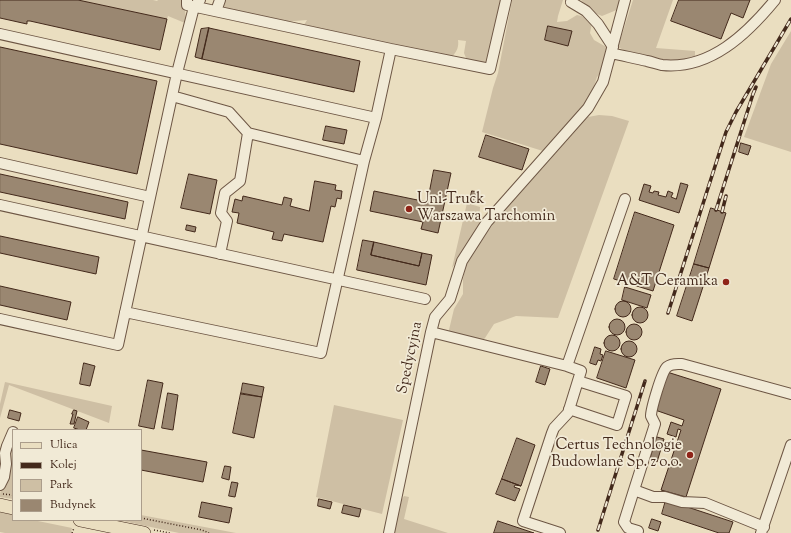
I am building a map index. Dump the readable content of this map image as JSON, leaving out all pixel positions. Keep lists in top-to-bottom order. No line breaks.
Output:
{"streets":{"street":["Spedycyjna"]},"places":["Uni-Truck Warszawa Tarchomin","A&T Ceramika","Certus Technologie Budowlane Sp. z o.o."],"legend":["Ulica","Kolej","Park","Budynek"]}
